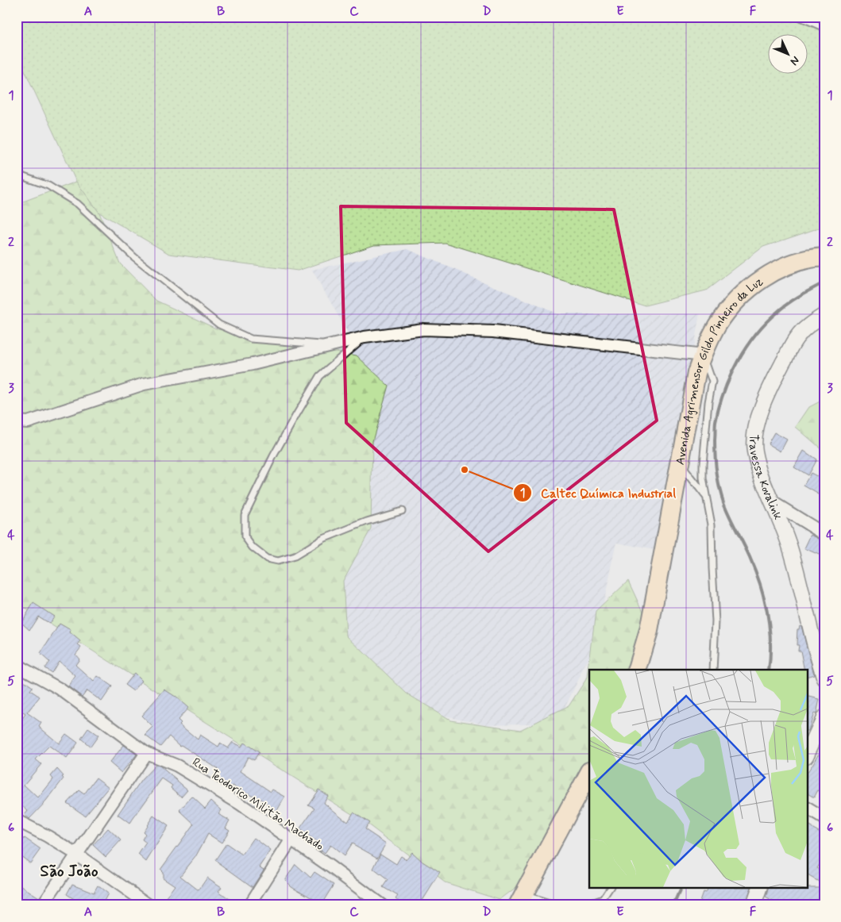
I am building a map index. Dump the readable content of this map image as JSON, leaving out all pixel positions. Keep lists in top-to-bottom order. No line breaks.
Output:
{"streets":{"main road":["Avenida Agrimensor Gildo Pinheiro da Luz"],"street":["Travessa Kovalink","Rua Teodorico Militão Machado"]},"districts":["São João"],"places":["Caltec Química Industrial"],"north":"bottom right","grid":{"columns":["A","B","C","D","E","F"],"rows":["1","2","3","4","5","6"]}}
